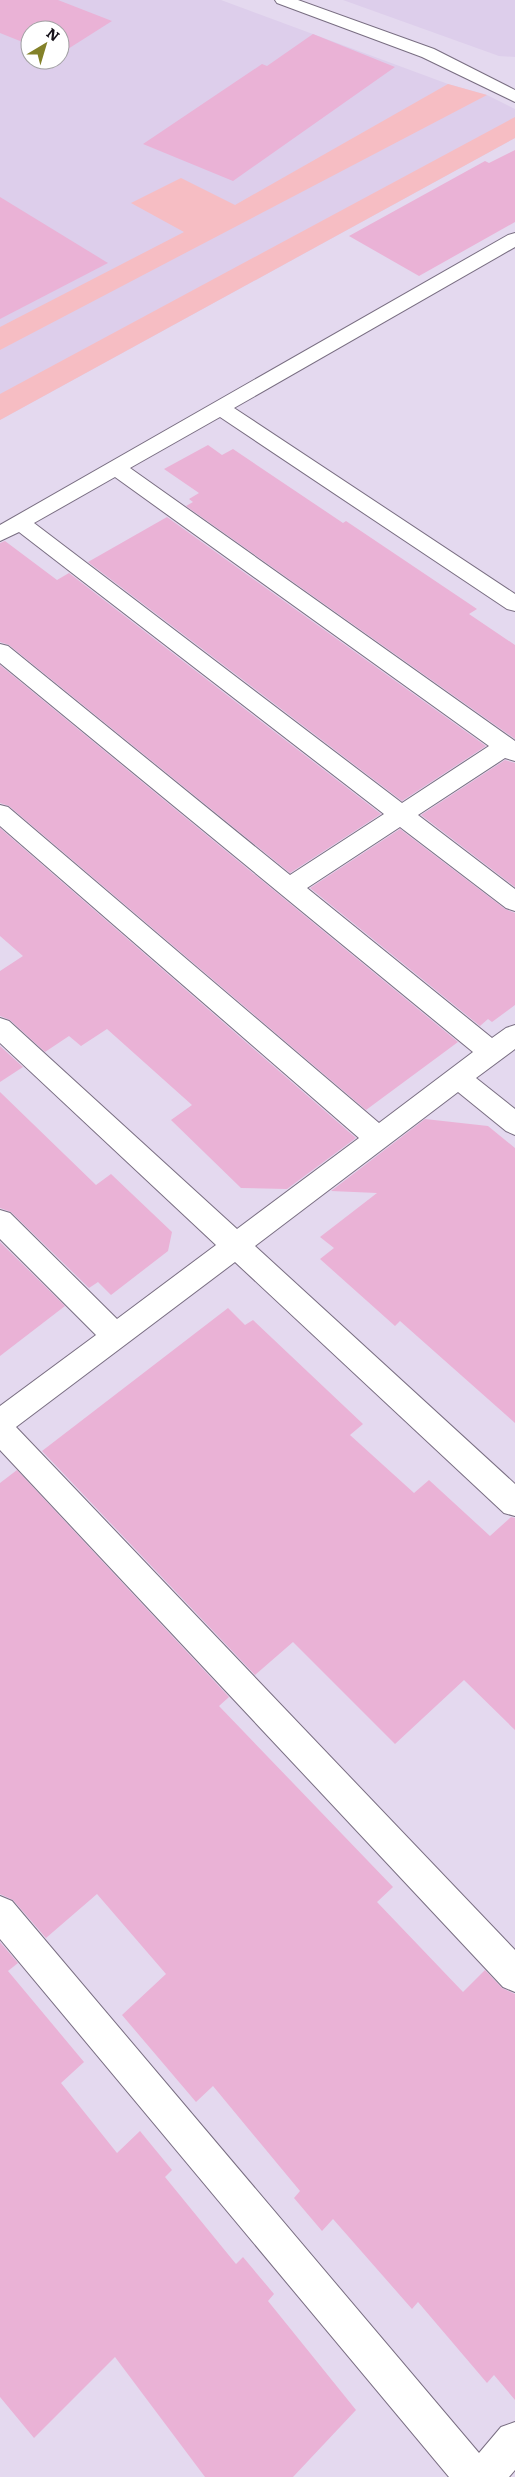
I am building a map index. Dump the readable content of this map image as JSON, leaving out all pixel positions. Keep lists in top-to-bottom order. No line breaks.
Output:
{"north":"top right"}
